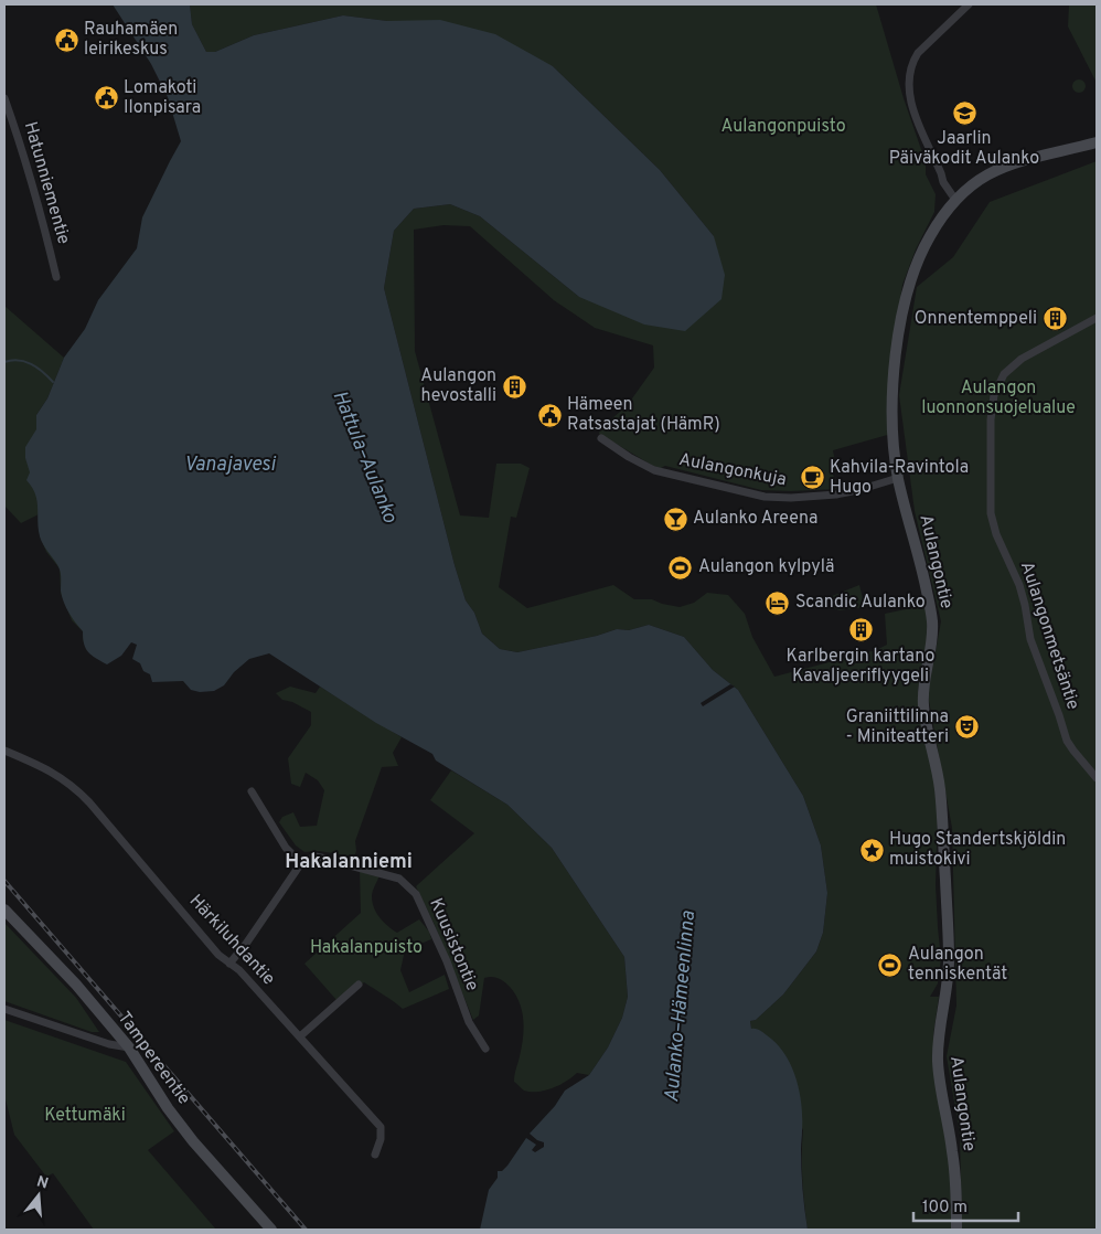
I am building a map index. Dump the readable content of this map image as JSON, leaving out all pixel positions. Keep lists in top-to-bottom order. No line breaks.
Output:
{"streets":{"main road":["Aulangontie","Tampereentie"],"street":["Hatunniementie","Aulangonkuja","Aulangonmetsäntie","Härkiluhdantie","Kuusistontie"]},"crossings":[["Aulangonkuja","Aulangontie"]],"districts":["Hakalanniemi"],"water":["Hattula–Aulanko","Vanajavesi","Aulanko–Hämeenlinna"],"parks":["Aulangonpuisto","Aulangon luonnonsuojelualue","Hakalanpuisto","Kettumäki"],"places":{"public building":["Rauhamäen leirikeskus","Lomakoti Ilonpisara","Hämeen Ratsastajat (HämR)"],"school or university":["Jaarlin Päiväkodit Aulanko"],"building":["Onnentemppeli","Aulangon hevostalli","Karlbergin kartano Kavaljeeriflyygeli"],"cafe":["Kahvila-Ravintola Hugo"],"bar":["Aulanko Areena"],"sports":["Aulangon kylpylä","Aulangon tenniskentät"],"hotel":["Scandic Aulanko"],"theatre":["Graniittilinna - Miniteatteri"],"place":["Hugo Standertskjöldin muistokivi"]},"scale_bar":"100 m","north":"top"}
